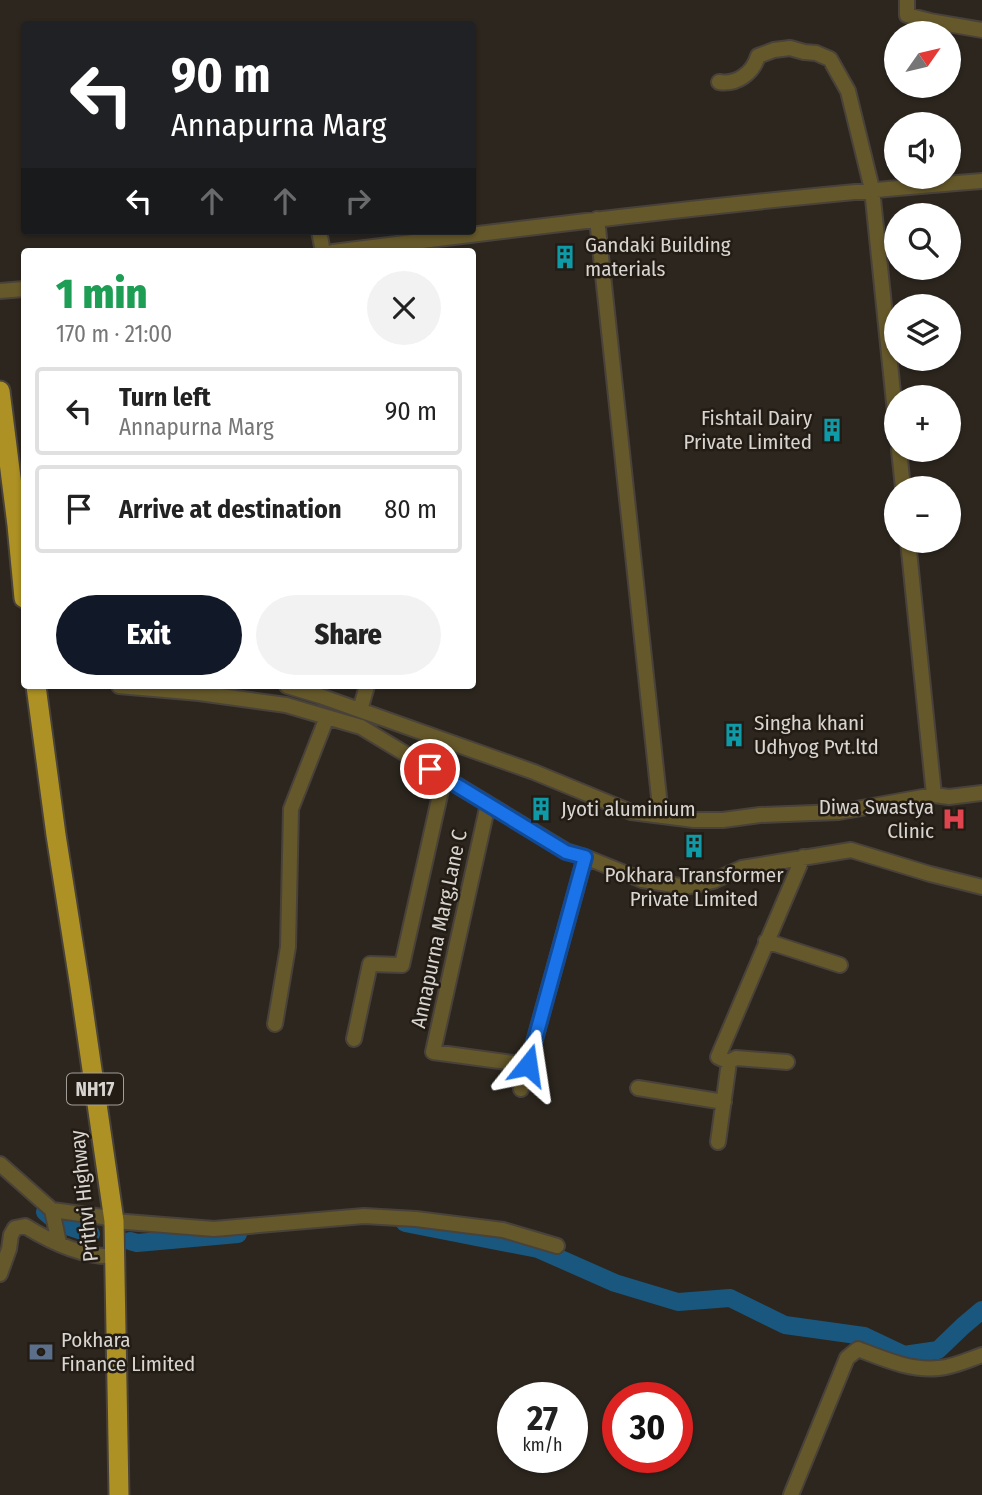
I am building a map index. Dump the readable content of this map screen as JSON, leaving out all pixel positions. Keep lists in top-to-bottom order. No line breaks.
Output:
{"streets":{"highway":["NH17","Prithvi Highway"],"street":["Annapurna Marg,Lane C"]},"places":{"building":["Gandaki Building materials","Fishtail Dairy Private Limited","Singha khani Udhyog Pvt.ltd","Jyoti aluminium","Pokhara Transformer Private Limited"],"hospital":["Diwa Swastya Clinic"],"bank":["Pokhara Finance Limited"]},"north":"top right","page":{"map_buttons":["+","−"],"turn":["90 m","Annapurna Marg"],"heading":["1 min","170 m · 21:00"],"list":[{"name":"Turn left","note":"Annapurna Marg","value":"90 m"},{"name":"Arrive at destination","value":"80 m"}],"buttons":["Exit","Share"],"speed":"27 km/h","limit":"30"}}
